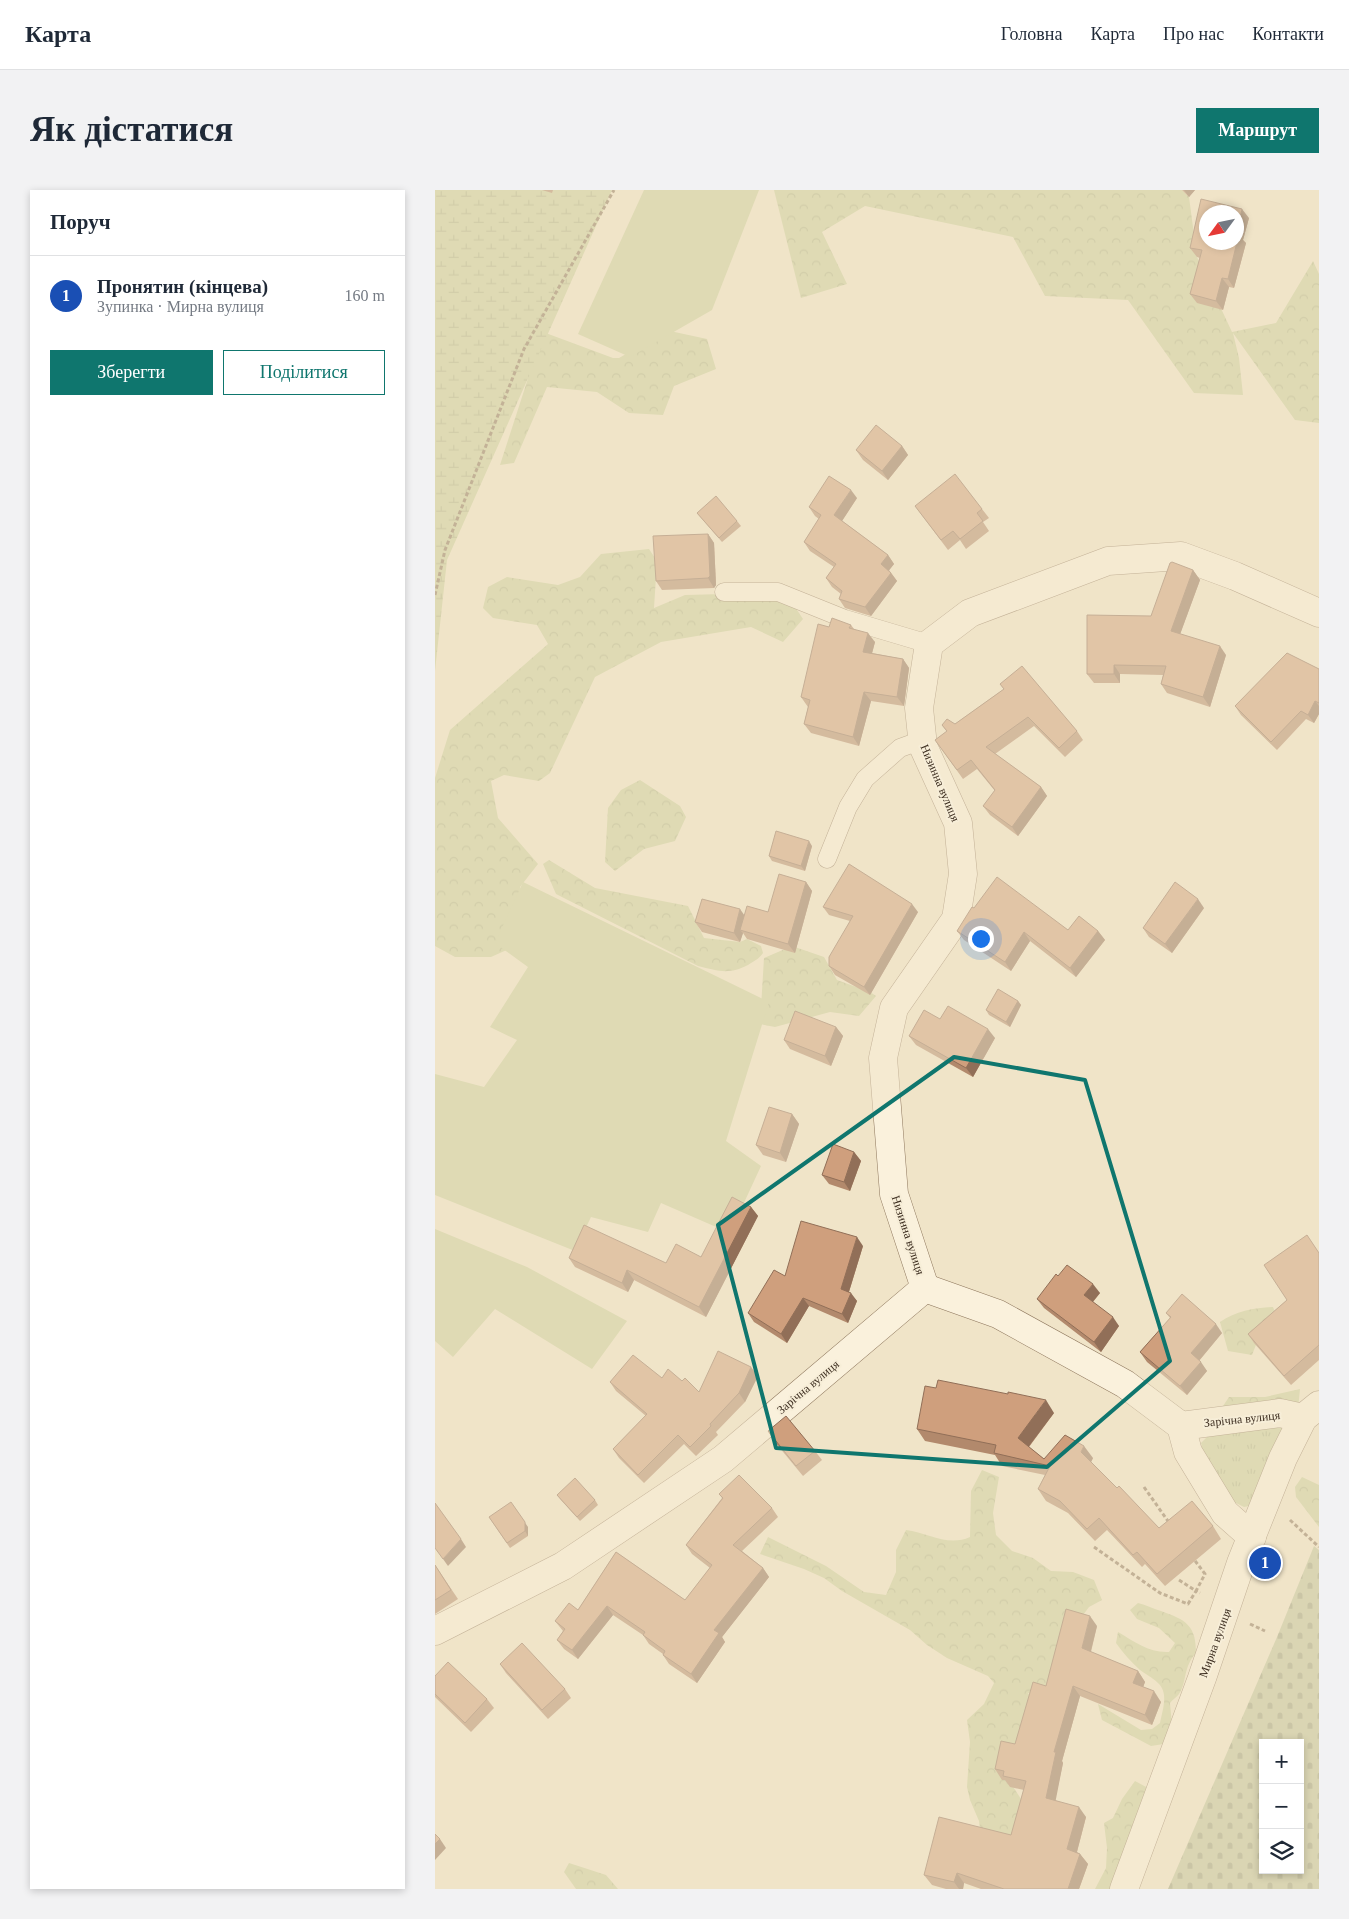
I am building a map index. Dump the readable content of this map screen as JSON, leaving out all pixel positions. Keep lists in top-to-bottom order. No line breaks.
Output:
{"streets":{"street":["Низинна вулиця","Зарічна вулиця","Мирна вулиця"]},"crossings":[["Низинна вулиця","Зарічна вулиця"],["Зарічна вулиця","Мирна вулиця"]],"north":"bottom left","page":{"header":"Карта","nav":["Головна","Карта","Про нас","Контакти"],"buttons":["Маршрут",["Зберегти","Поділитися"]],"title":"Як дістатися","heading":"Поруч","list":[{"mark":"1","name":"Пронятин (кінцева)","note":"Зупинка · Мирна вулиця","value":"160 m"}],"pins":"1","map_buttons":["+","−"]}}
